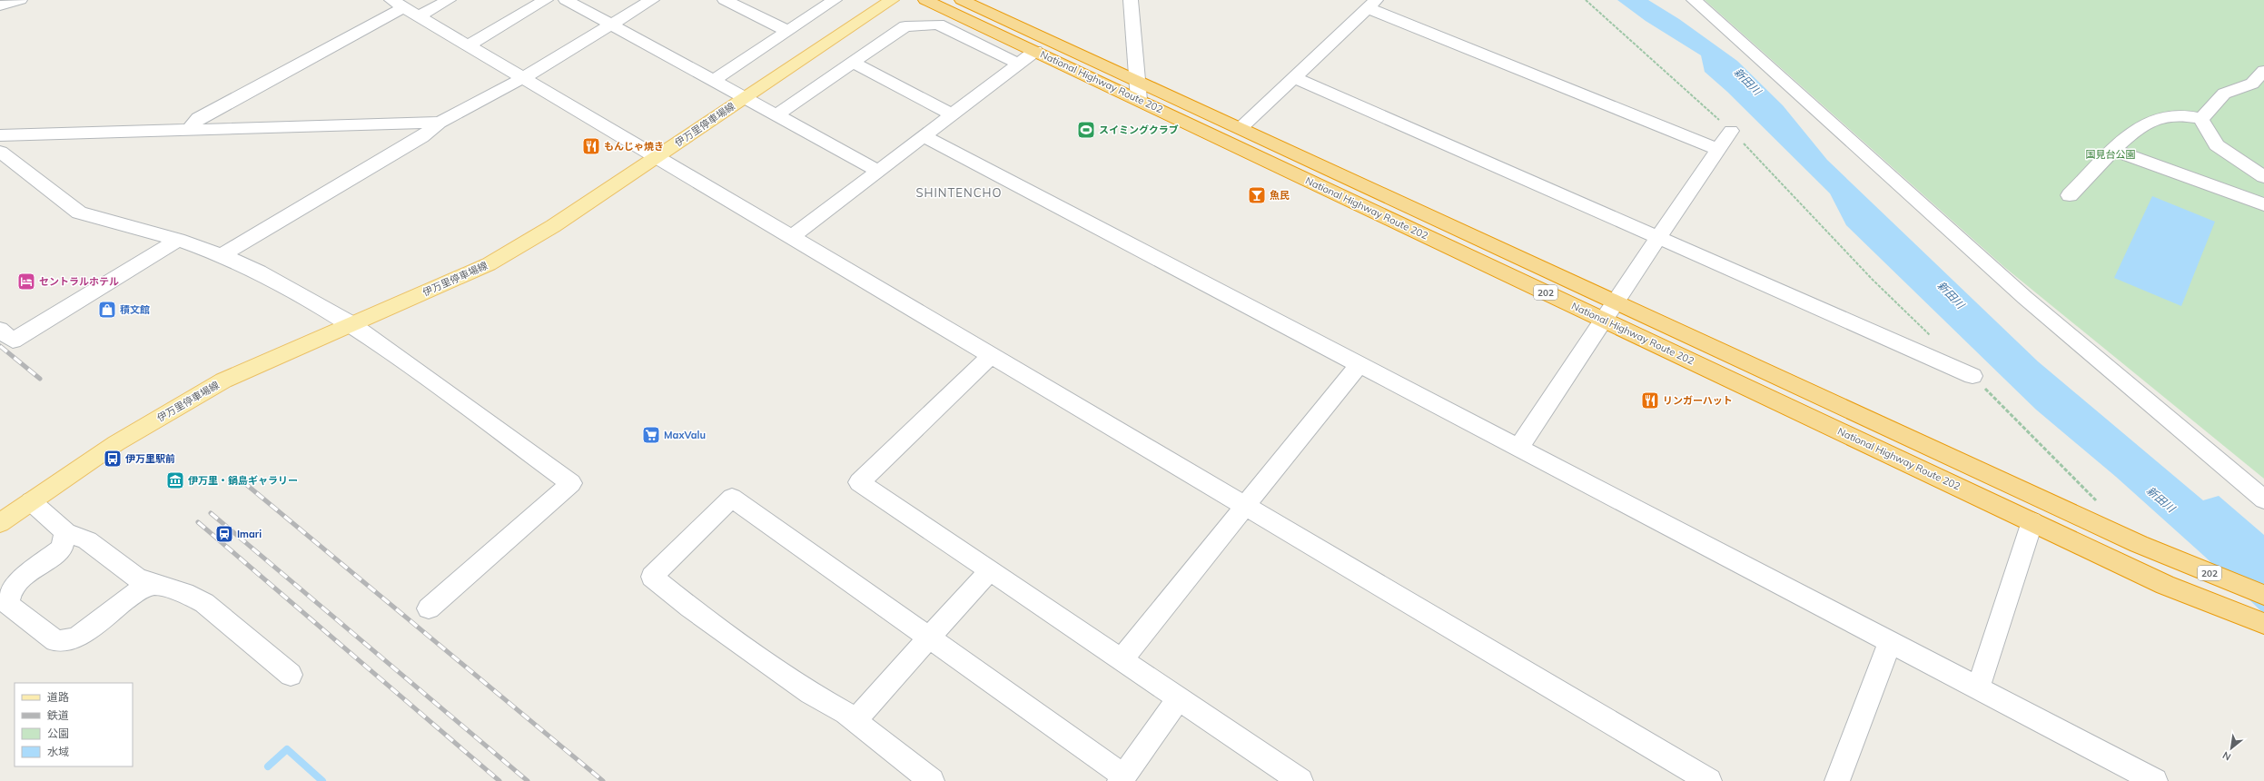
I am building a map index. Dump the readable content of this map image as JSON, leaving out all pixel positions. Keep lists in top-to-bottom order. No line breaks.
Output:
{"streets":{"highway":["National Highway Route 202","202"],"main road":["伊万里停車場線"]},"districts":["SHINTENCHO"],"water":["新田川"],"parks":["国見台公園"],"places":{"sports":["スイミングクラブ"],"restaurant":["もんじゃ焼き","リンガーハット"],"bar":["魚民"],"hotel":["セントラルホテル"],"shop":["積文館"],"supermarket":["MaxValu"],"bus stop":["伊万里駅前"],"museum":["伊万里・鍋島ギャラリー"],"station":["Imari"]},"legend":["道路","鉄道","公園","水域"],"north":"bottom left"}
